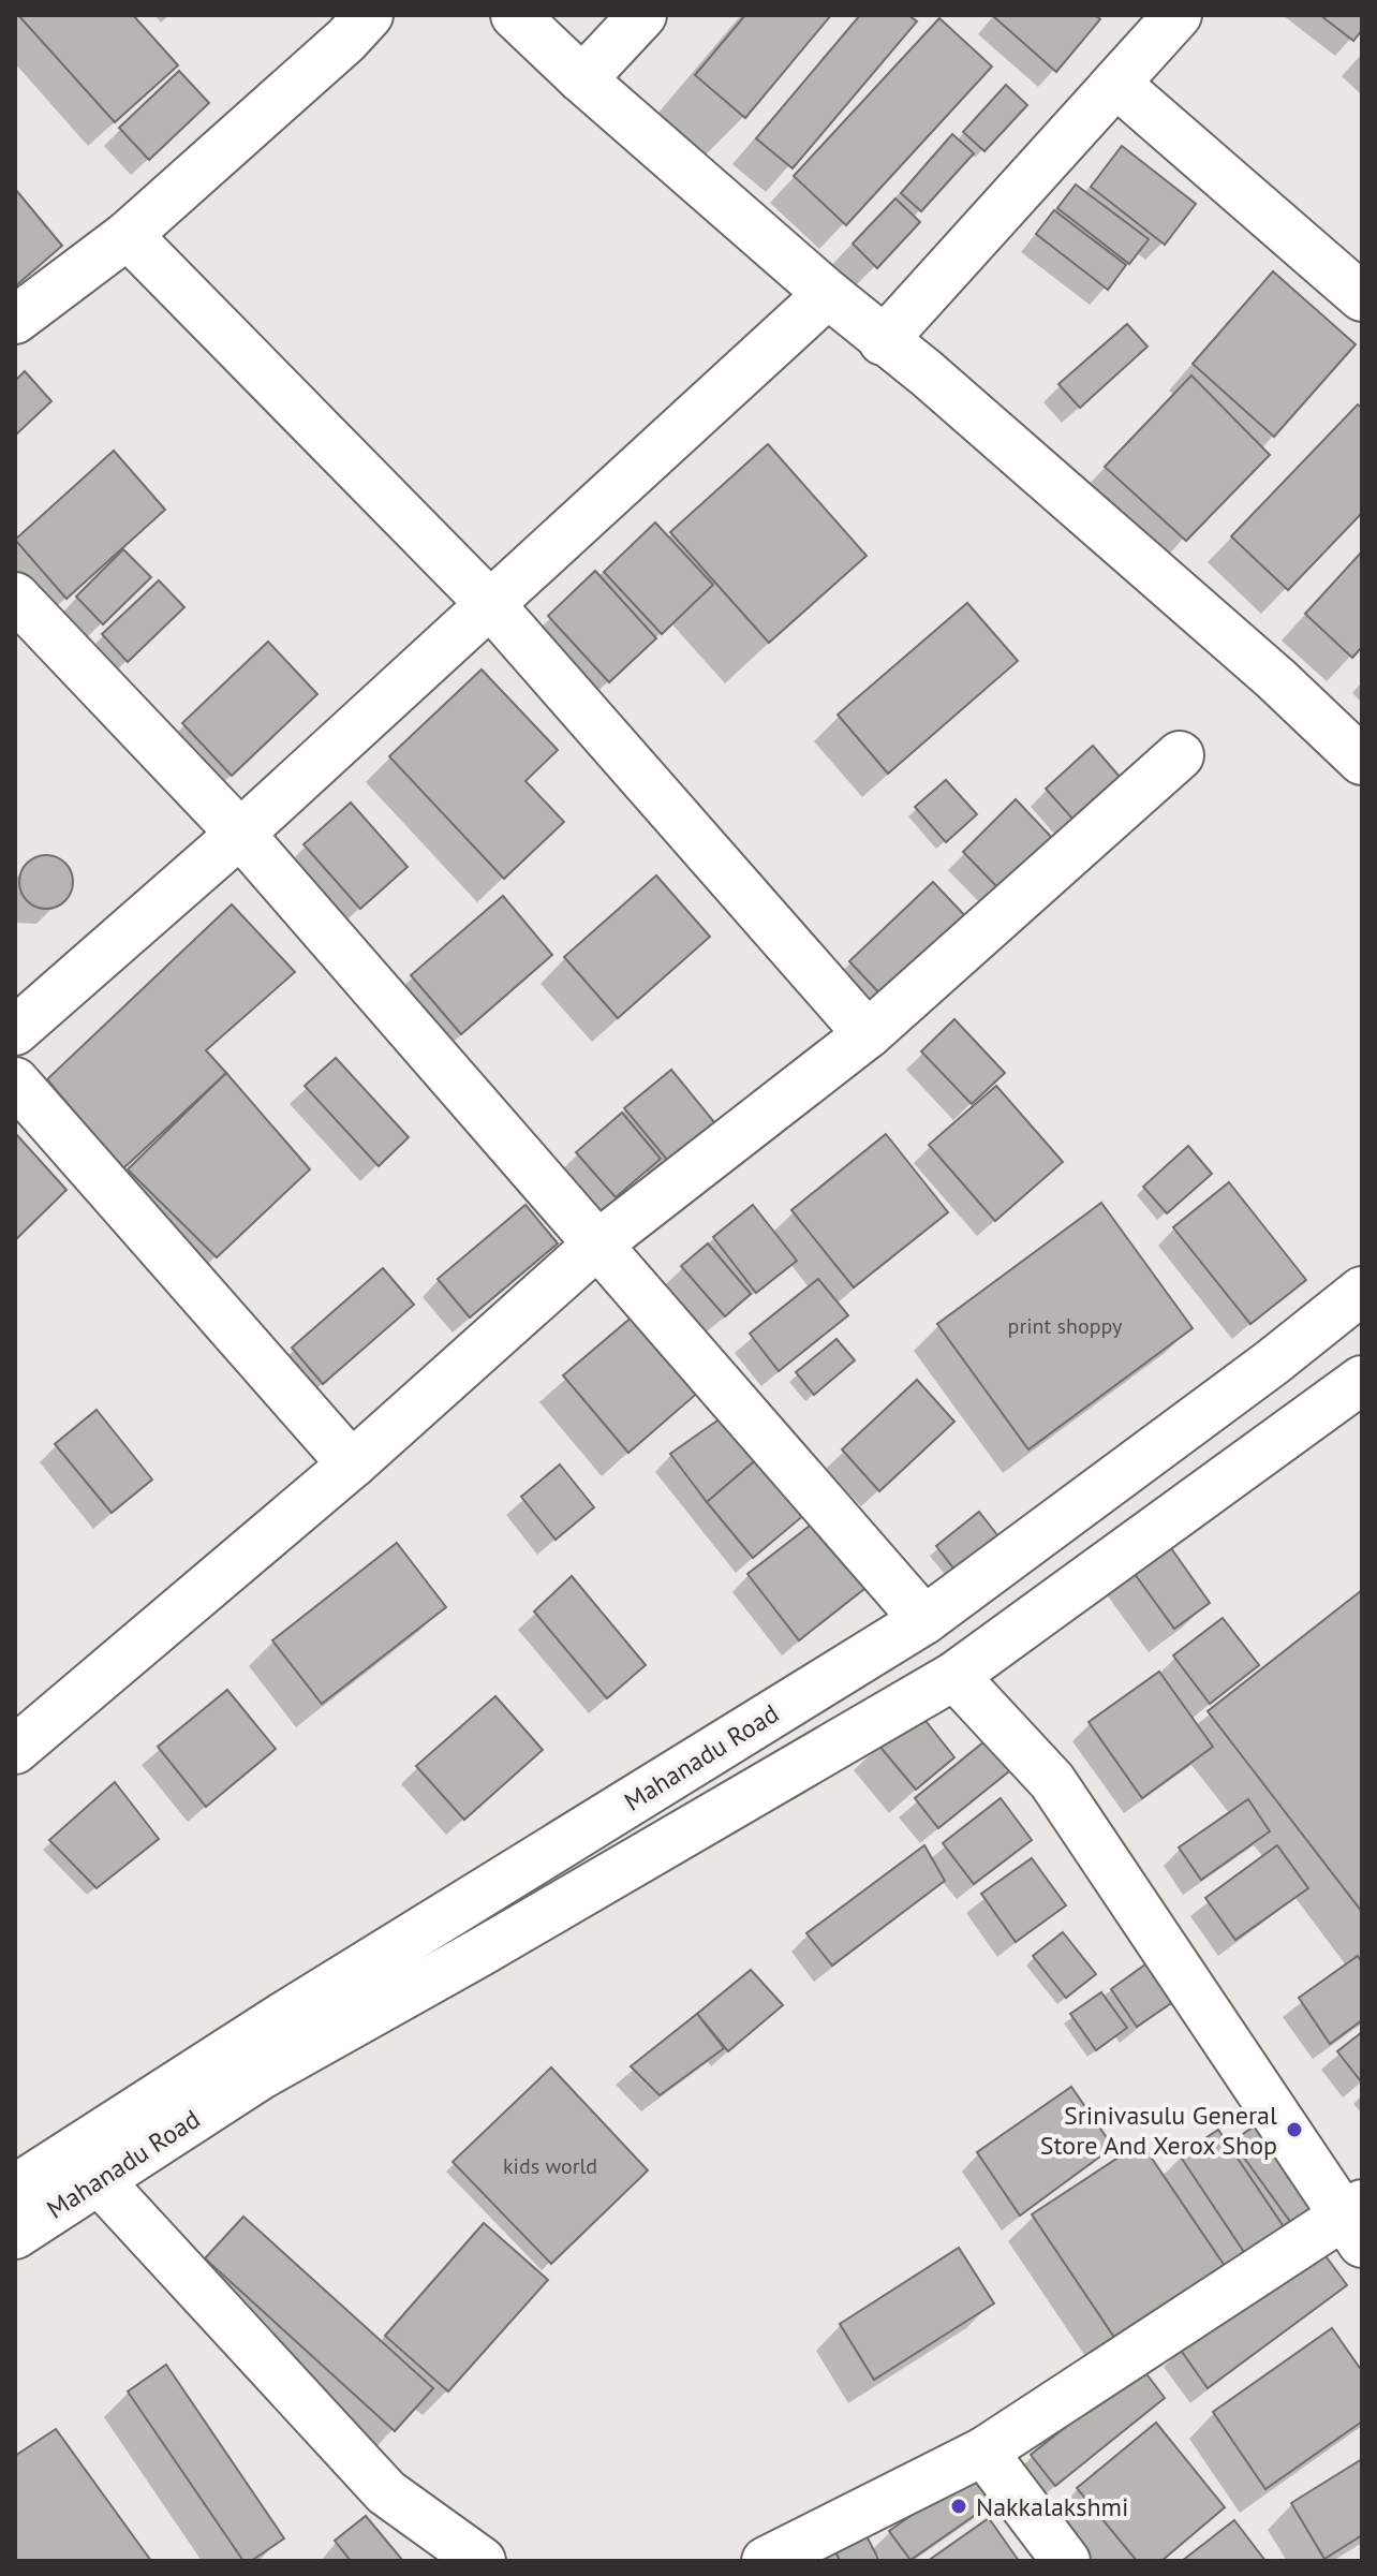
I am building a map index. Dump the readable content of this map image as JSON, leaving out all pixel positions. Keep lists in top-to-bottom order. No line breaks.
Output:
{"streets":{"street":["Mahanadu Road"]},"places":["Srinivasulu General Store And Xerox Shop","Nakkalakshmi"],"house_numbers":["print shoppy","kids world"]}
